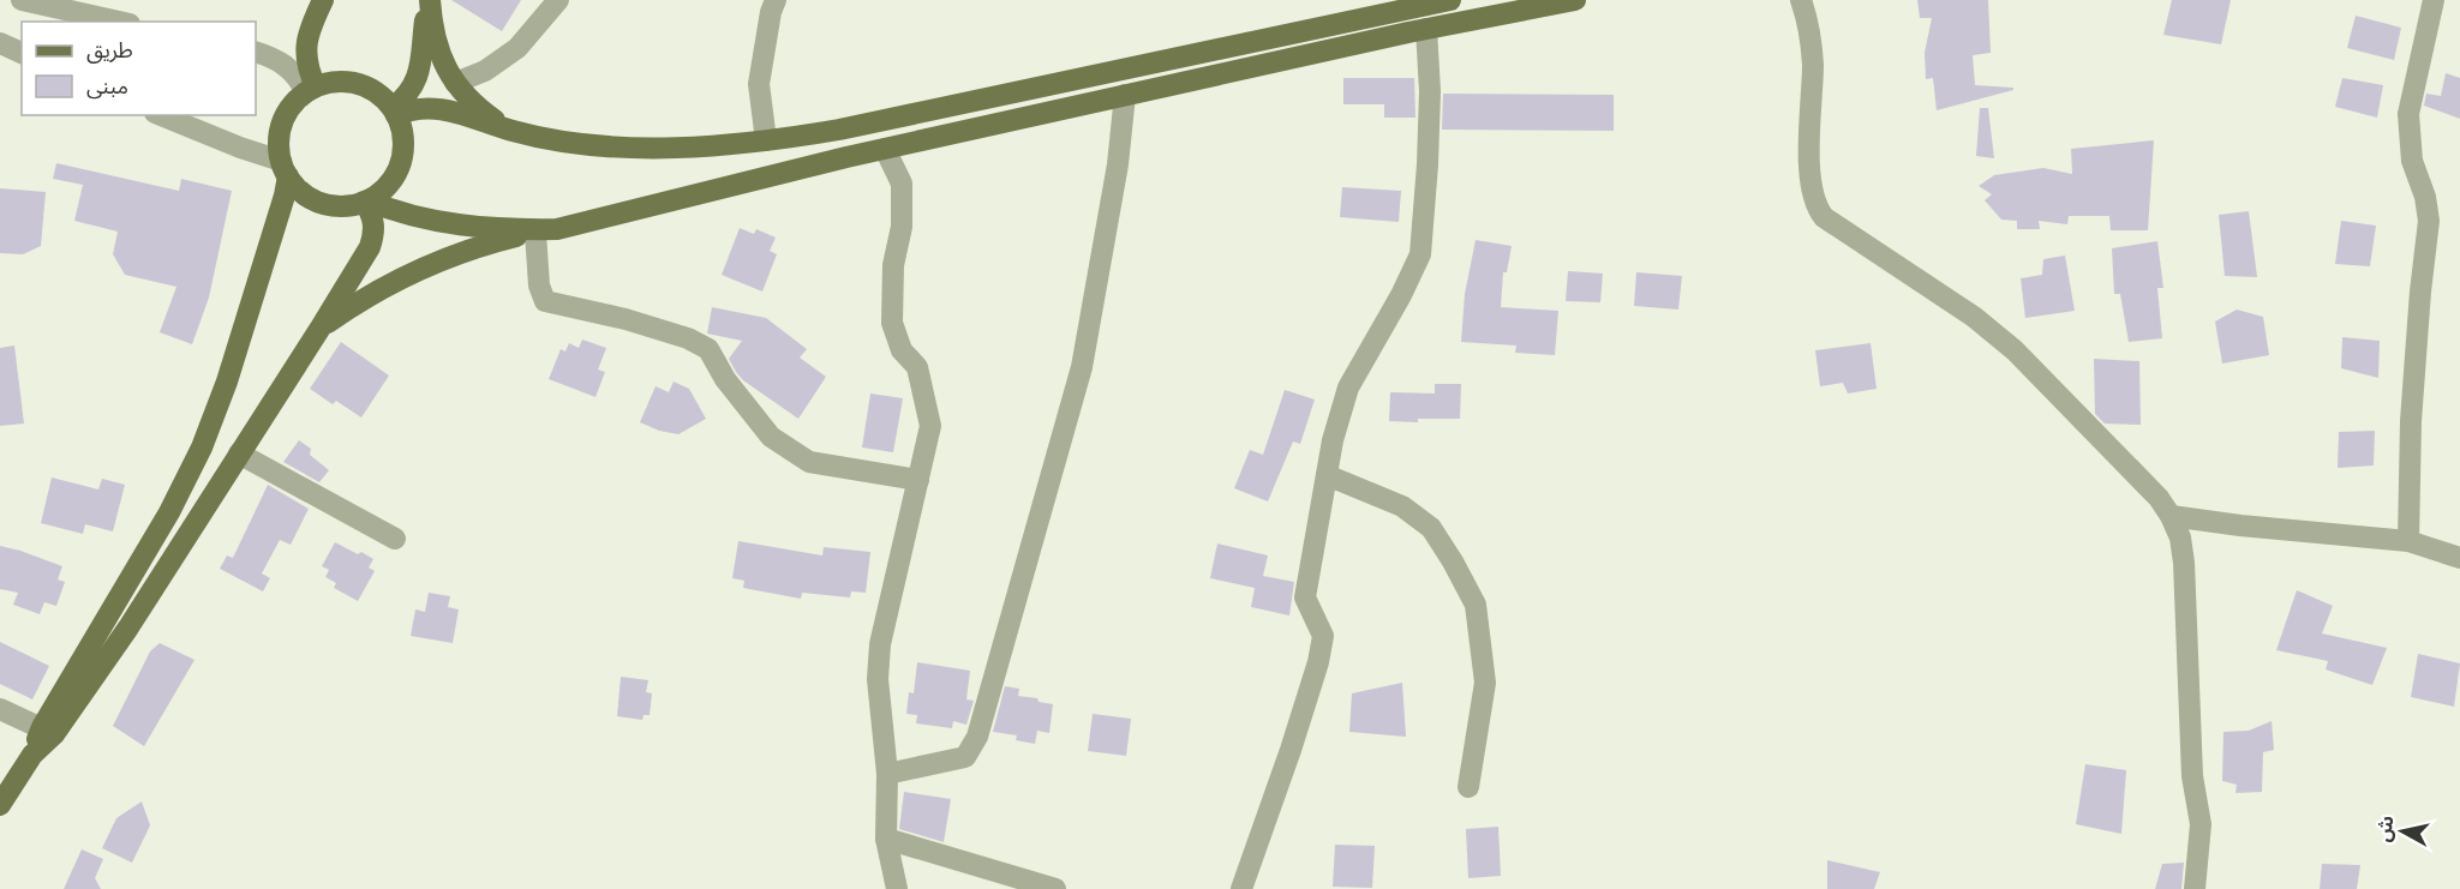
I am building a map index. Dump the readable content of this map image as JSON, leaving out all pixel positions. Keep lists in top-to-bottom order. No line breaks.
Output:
{"legend":["طريق","مبنى"],"north":"left"}
